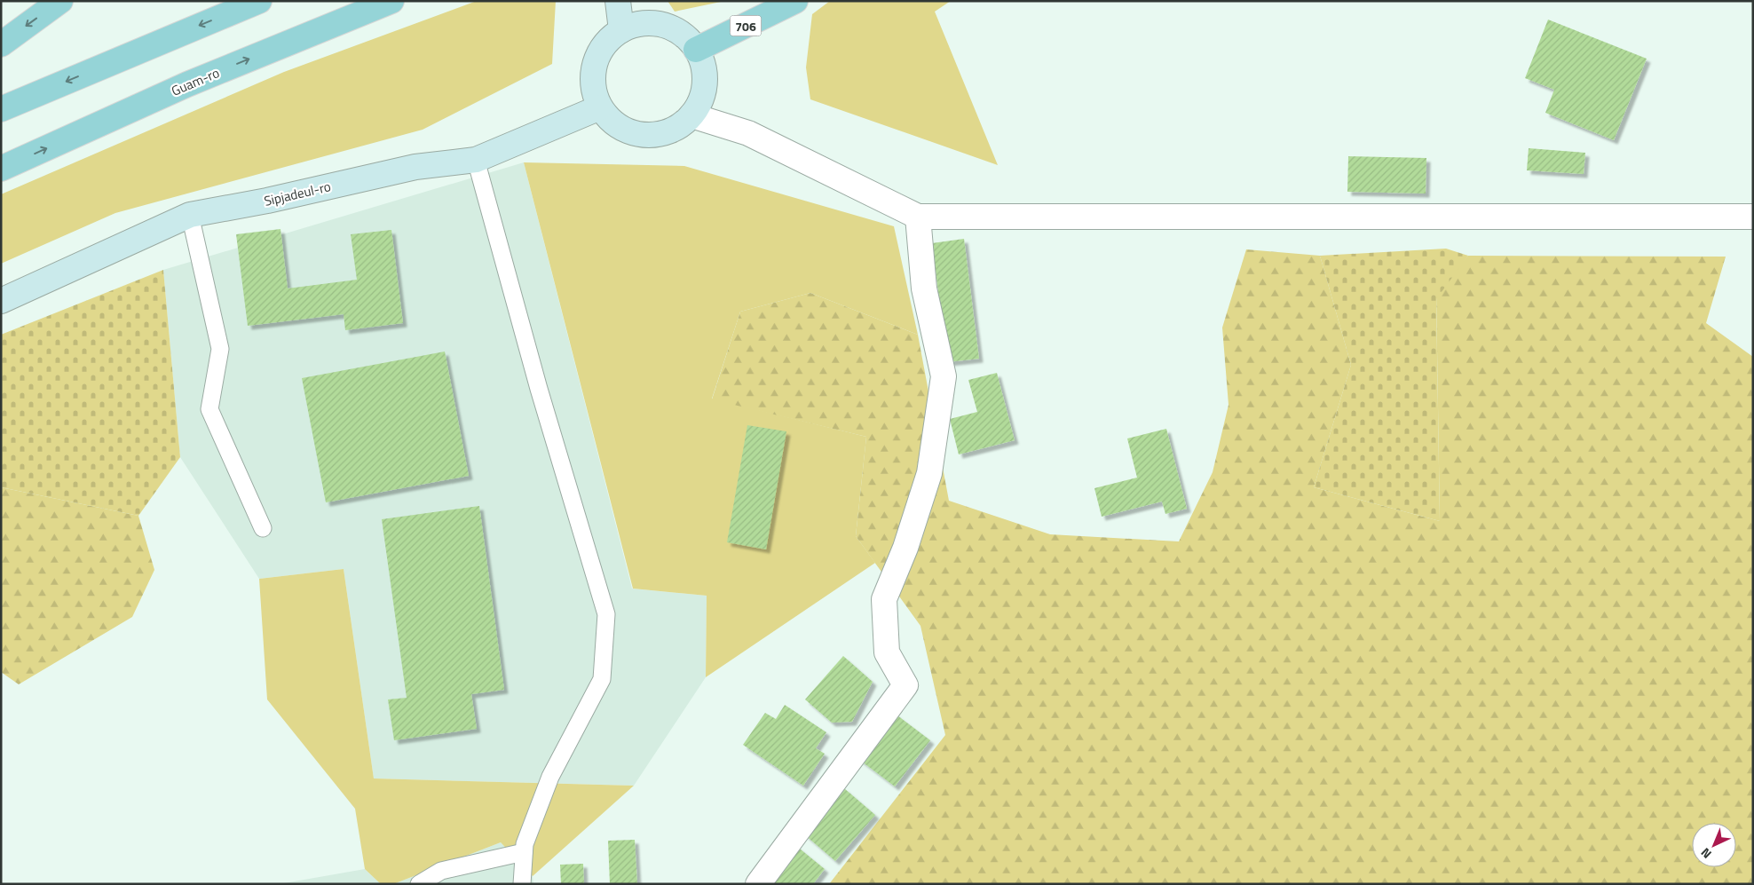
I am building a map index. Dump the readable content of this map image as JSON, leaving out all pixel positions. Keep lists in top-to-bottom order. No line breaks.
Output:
{"streets":{"main road":["706","Guam-ro","Sipjadeul-ro"]},"crossings":[["706","Sipjadeul-ro"]],"north":"bottom left"}
